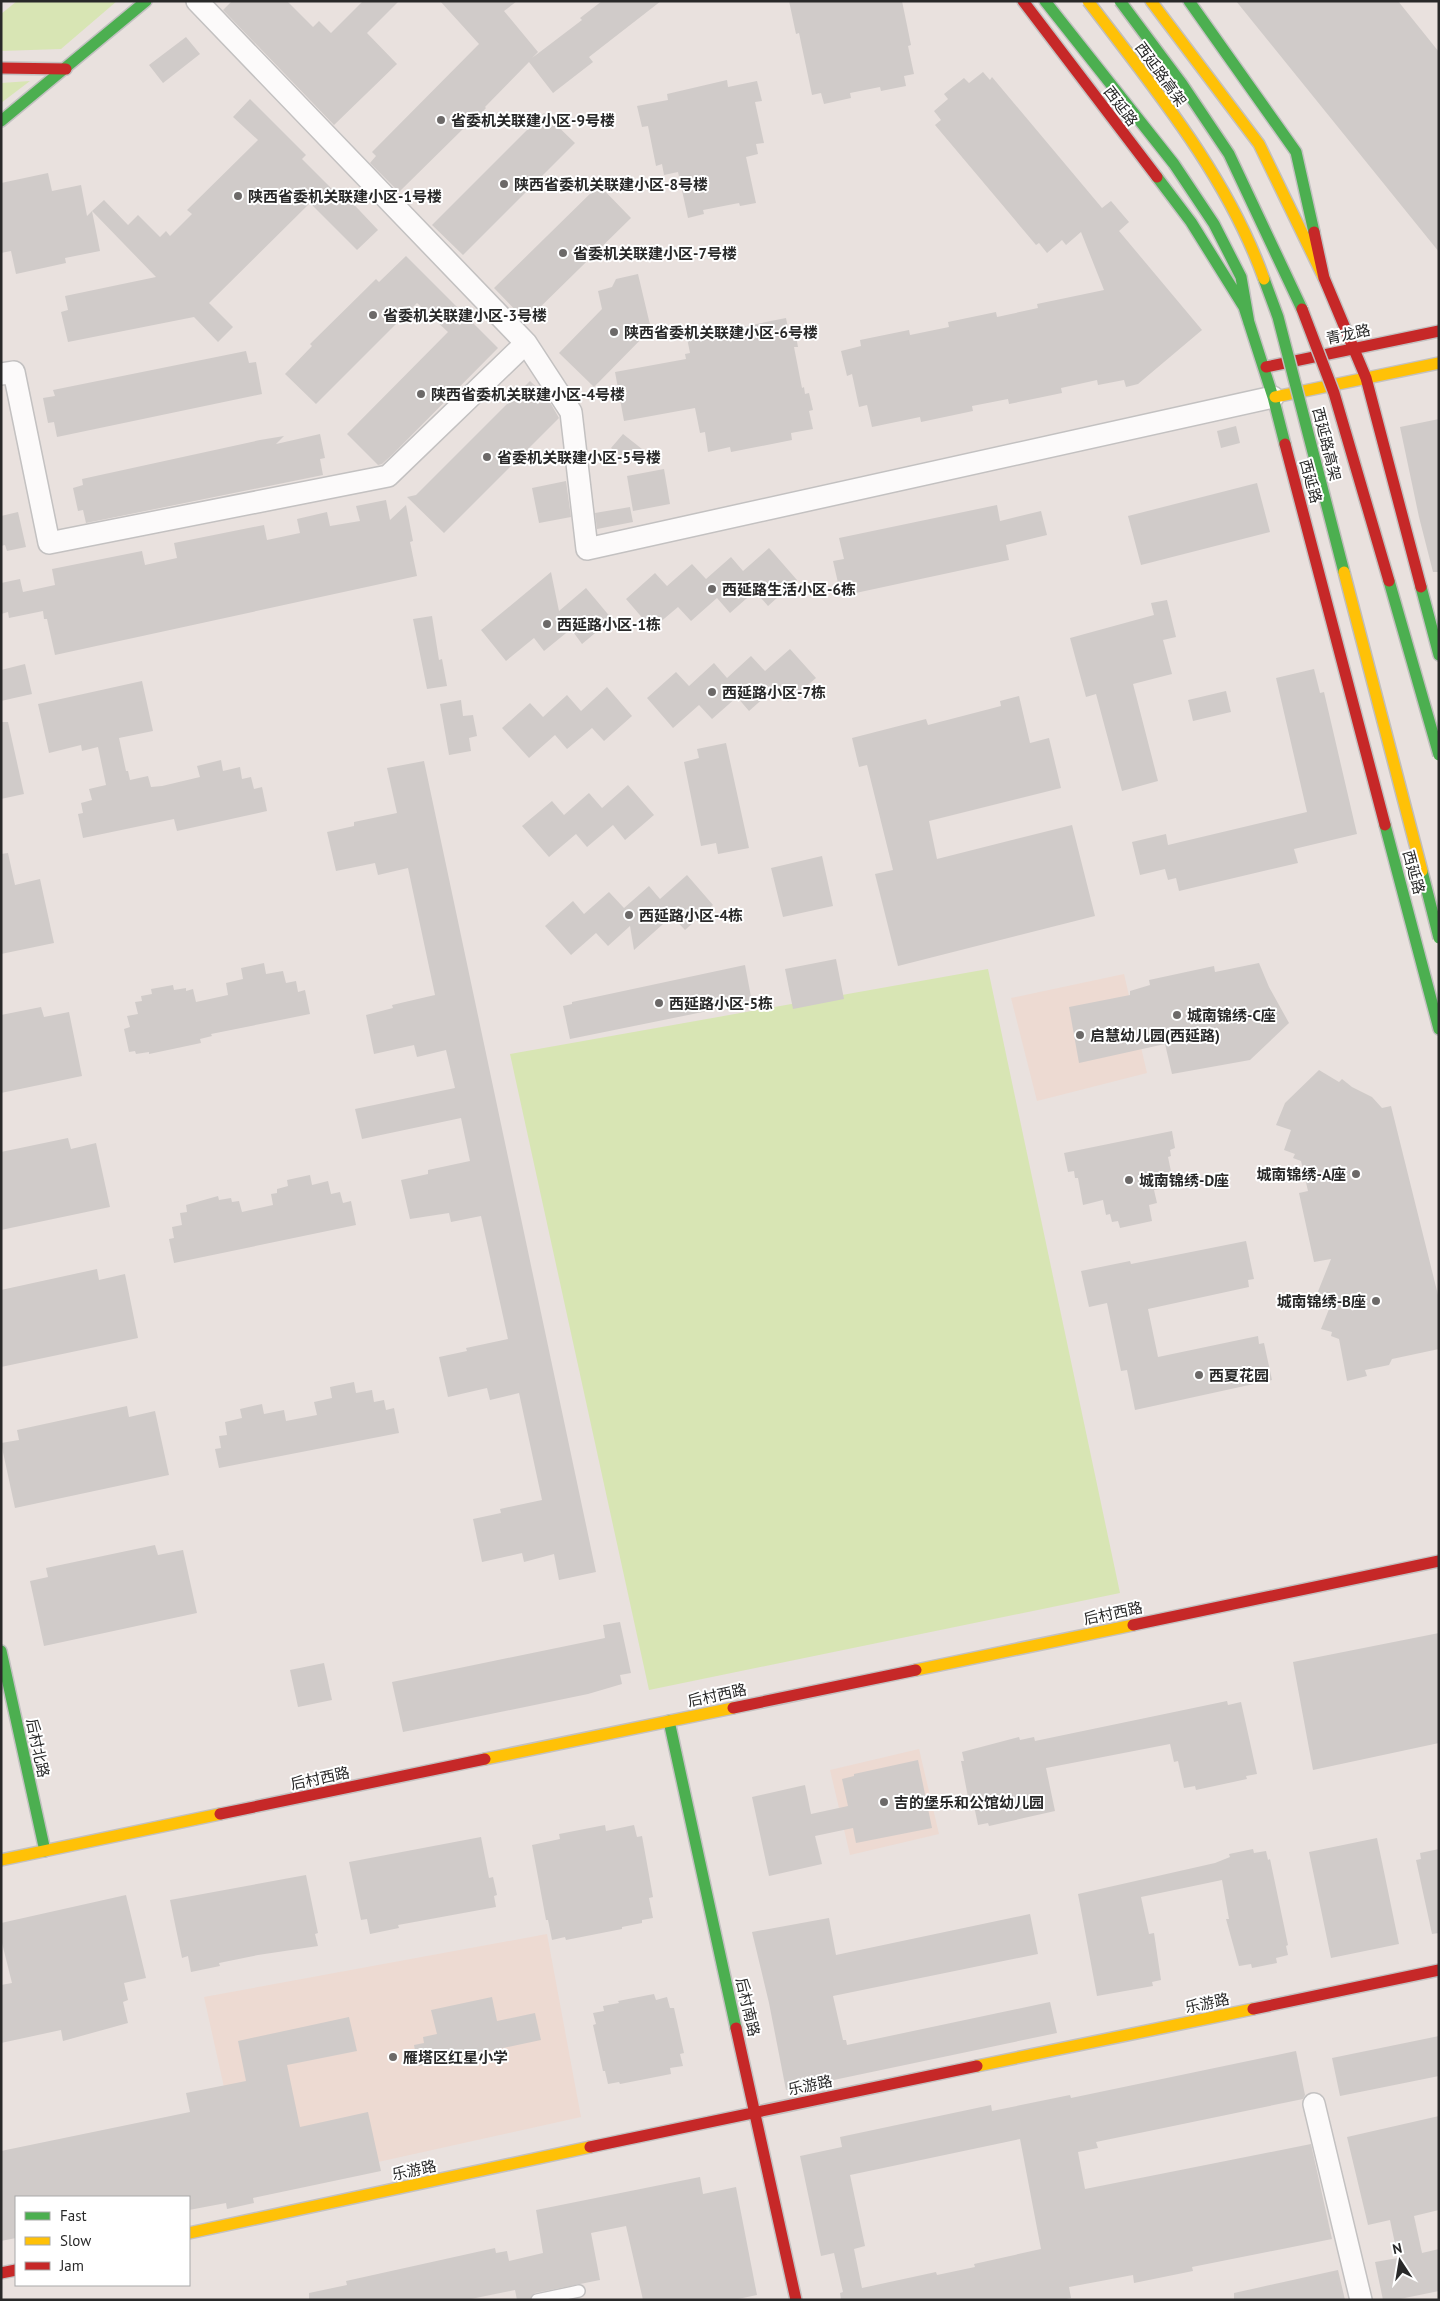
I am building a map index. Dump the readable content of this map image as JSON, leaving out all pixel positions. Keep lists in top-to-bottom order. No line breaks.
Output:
{"streets":{"main road":["西延路高架","西延路","青龙路","后村西路","后村北路","乐游路","后村南路"]},"crossings":[["西延路","青龙路"],["后村西路","后村北路"],["后村西路","后村南路"],["乐游路","后村南路"]],"places":["省委机关联建小区-9号楼","陕西省委机关联建小区-8号楼","陕西省委机关联建小区-1号楼","省委机关联建小区-7号楼","省委机关联建小区-3号楼","陕西省委机关联建小区-6号楼","陕西省委机关联建小区-4号楼","省委机关联建小区-5号楼","西延路生活小区-6栋","西延路小区-1栋","西延路小区-7栋","西延路小区-4栋","西延路小区-5栋","城南锦绣-C座","启慧幼儿园(西延路)","城南锦绣-A座","城南锦绣-D座","城南锦绣-B座","西夏花园","吉的堡乐和公馆幼儿园","雁塔区红星小学"],"legend":["Fast","Slow","Jam"],"north":"top"}
